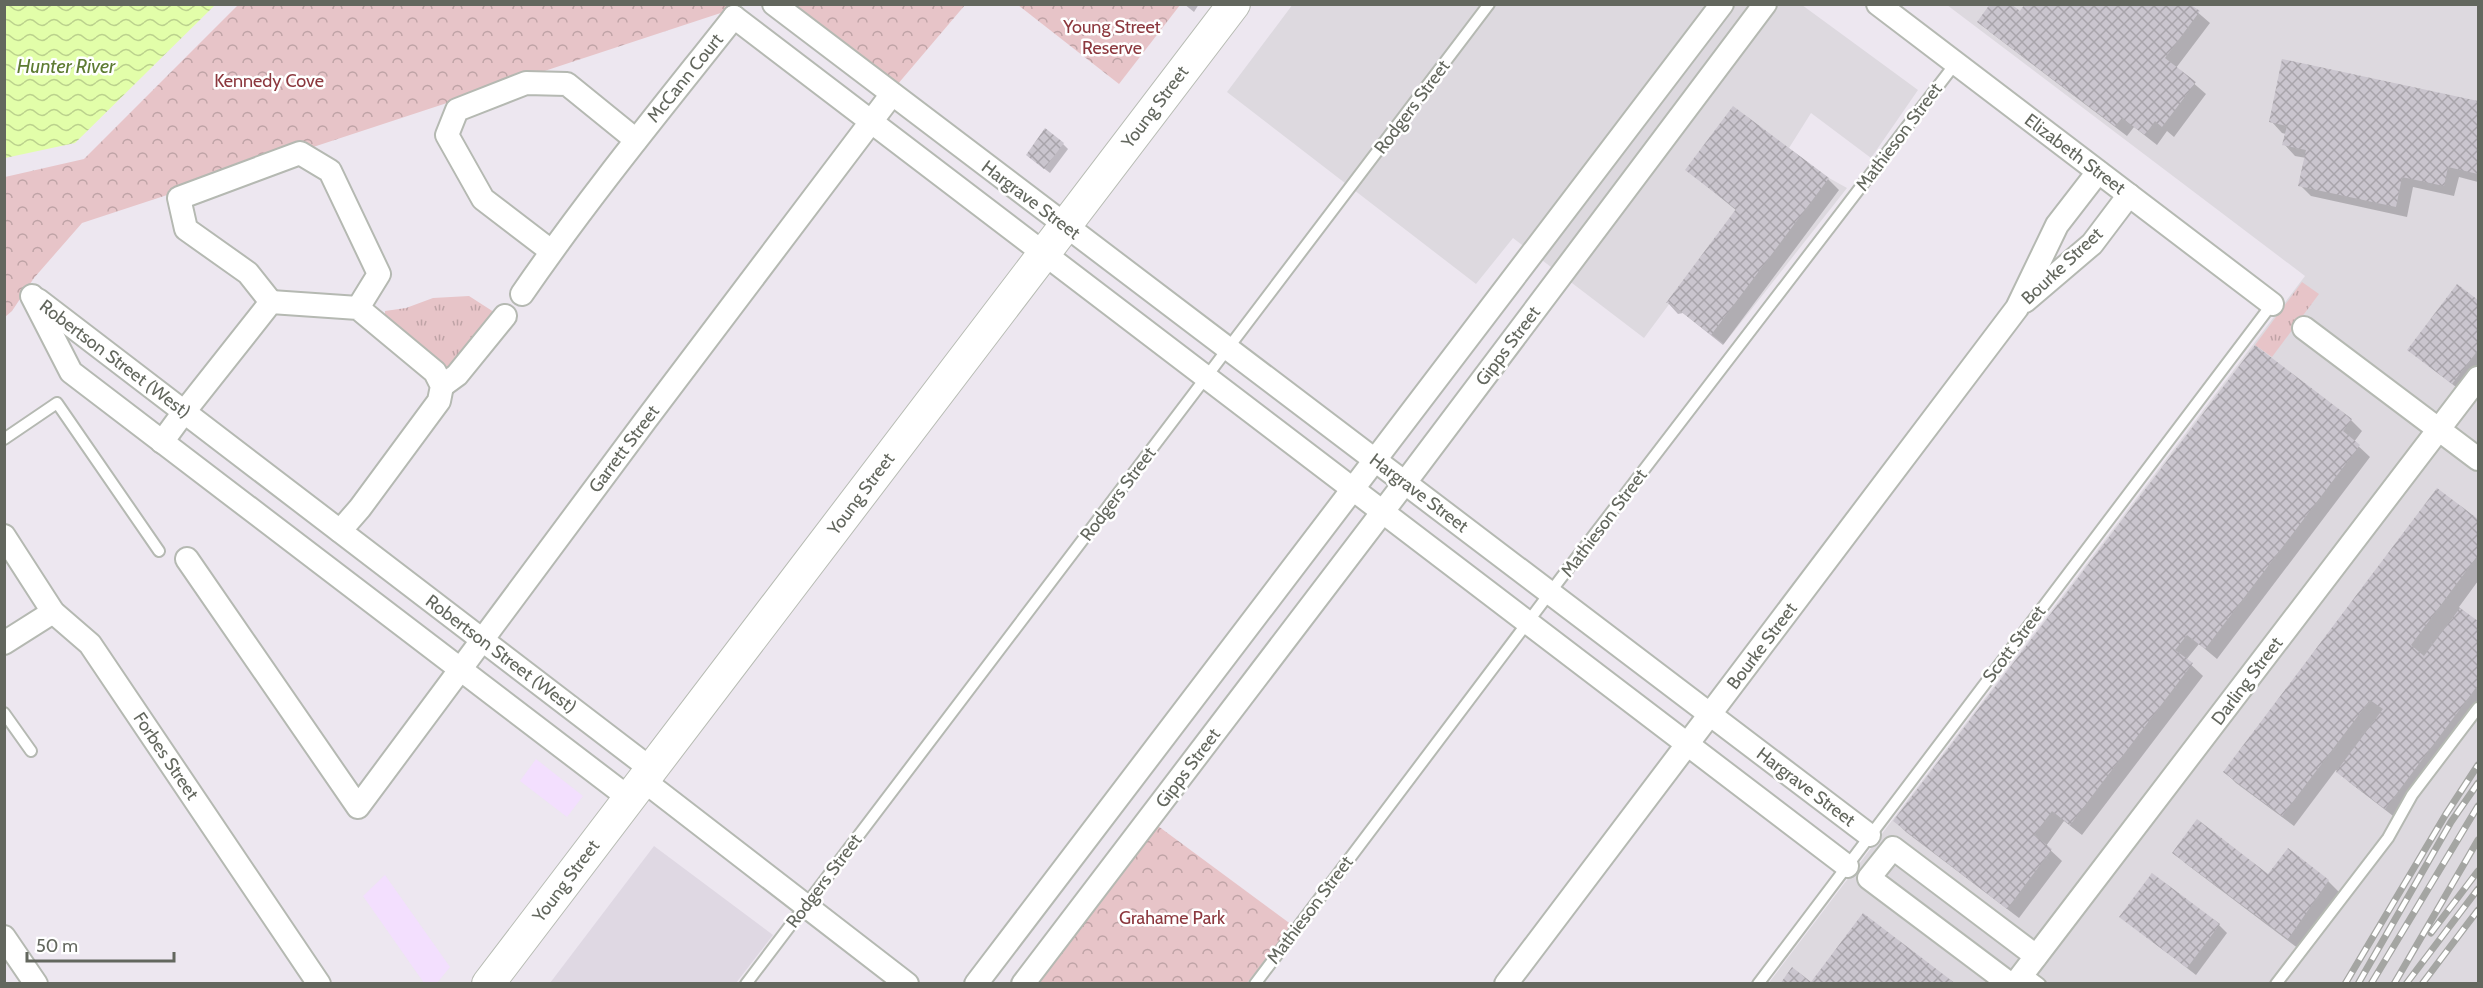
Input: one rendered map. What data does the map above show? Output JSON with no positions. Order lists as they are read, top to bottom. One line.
{"streets":{"main road":["Young Street"],"street":["McCann Court","Elizabeth Street","Hargrave Street","Bourke Street","Gipps Street","Robertson Street (West)","Garrett Street","Darling Street","Forbes Street"],"lane":["Rodgers Street","Mathieson Street","Scott Street"]},"crossings":[["McCann Court","Hargrave Street"],["Young Street","Hargrave Street"],["Young Street","Robertson Street (West)"],["Rodgers Street","Hargrave Street"],["Rodgers Street","Robertson Street (West)"],["Mathieson Street","Elizabeth Street"],["Mathieson Street","Hargrave Street"],["Elizabeth Street","Bourke Street"],["Elizabeth Street","Scott Street"],["Hargrave Street","Bourke Street"],["Hargrave Street","Gipps Street"],["Hargrave Street","Garrett Street"],["Hargrave Street","Scott Street"],["Robertson Street (West)","Garrett Street"]],"water":["Hunter River"],"parks":["Young Street Reserve","Kennedy Cove","Grahame Park"],"scale_bar":"50 m"}
